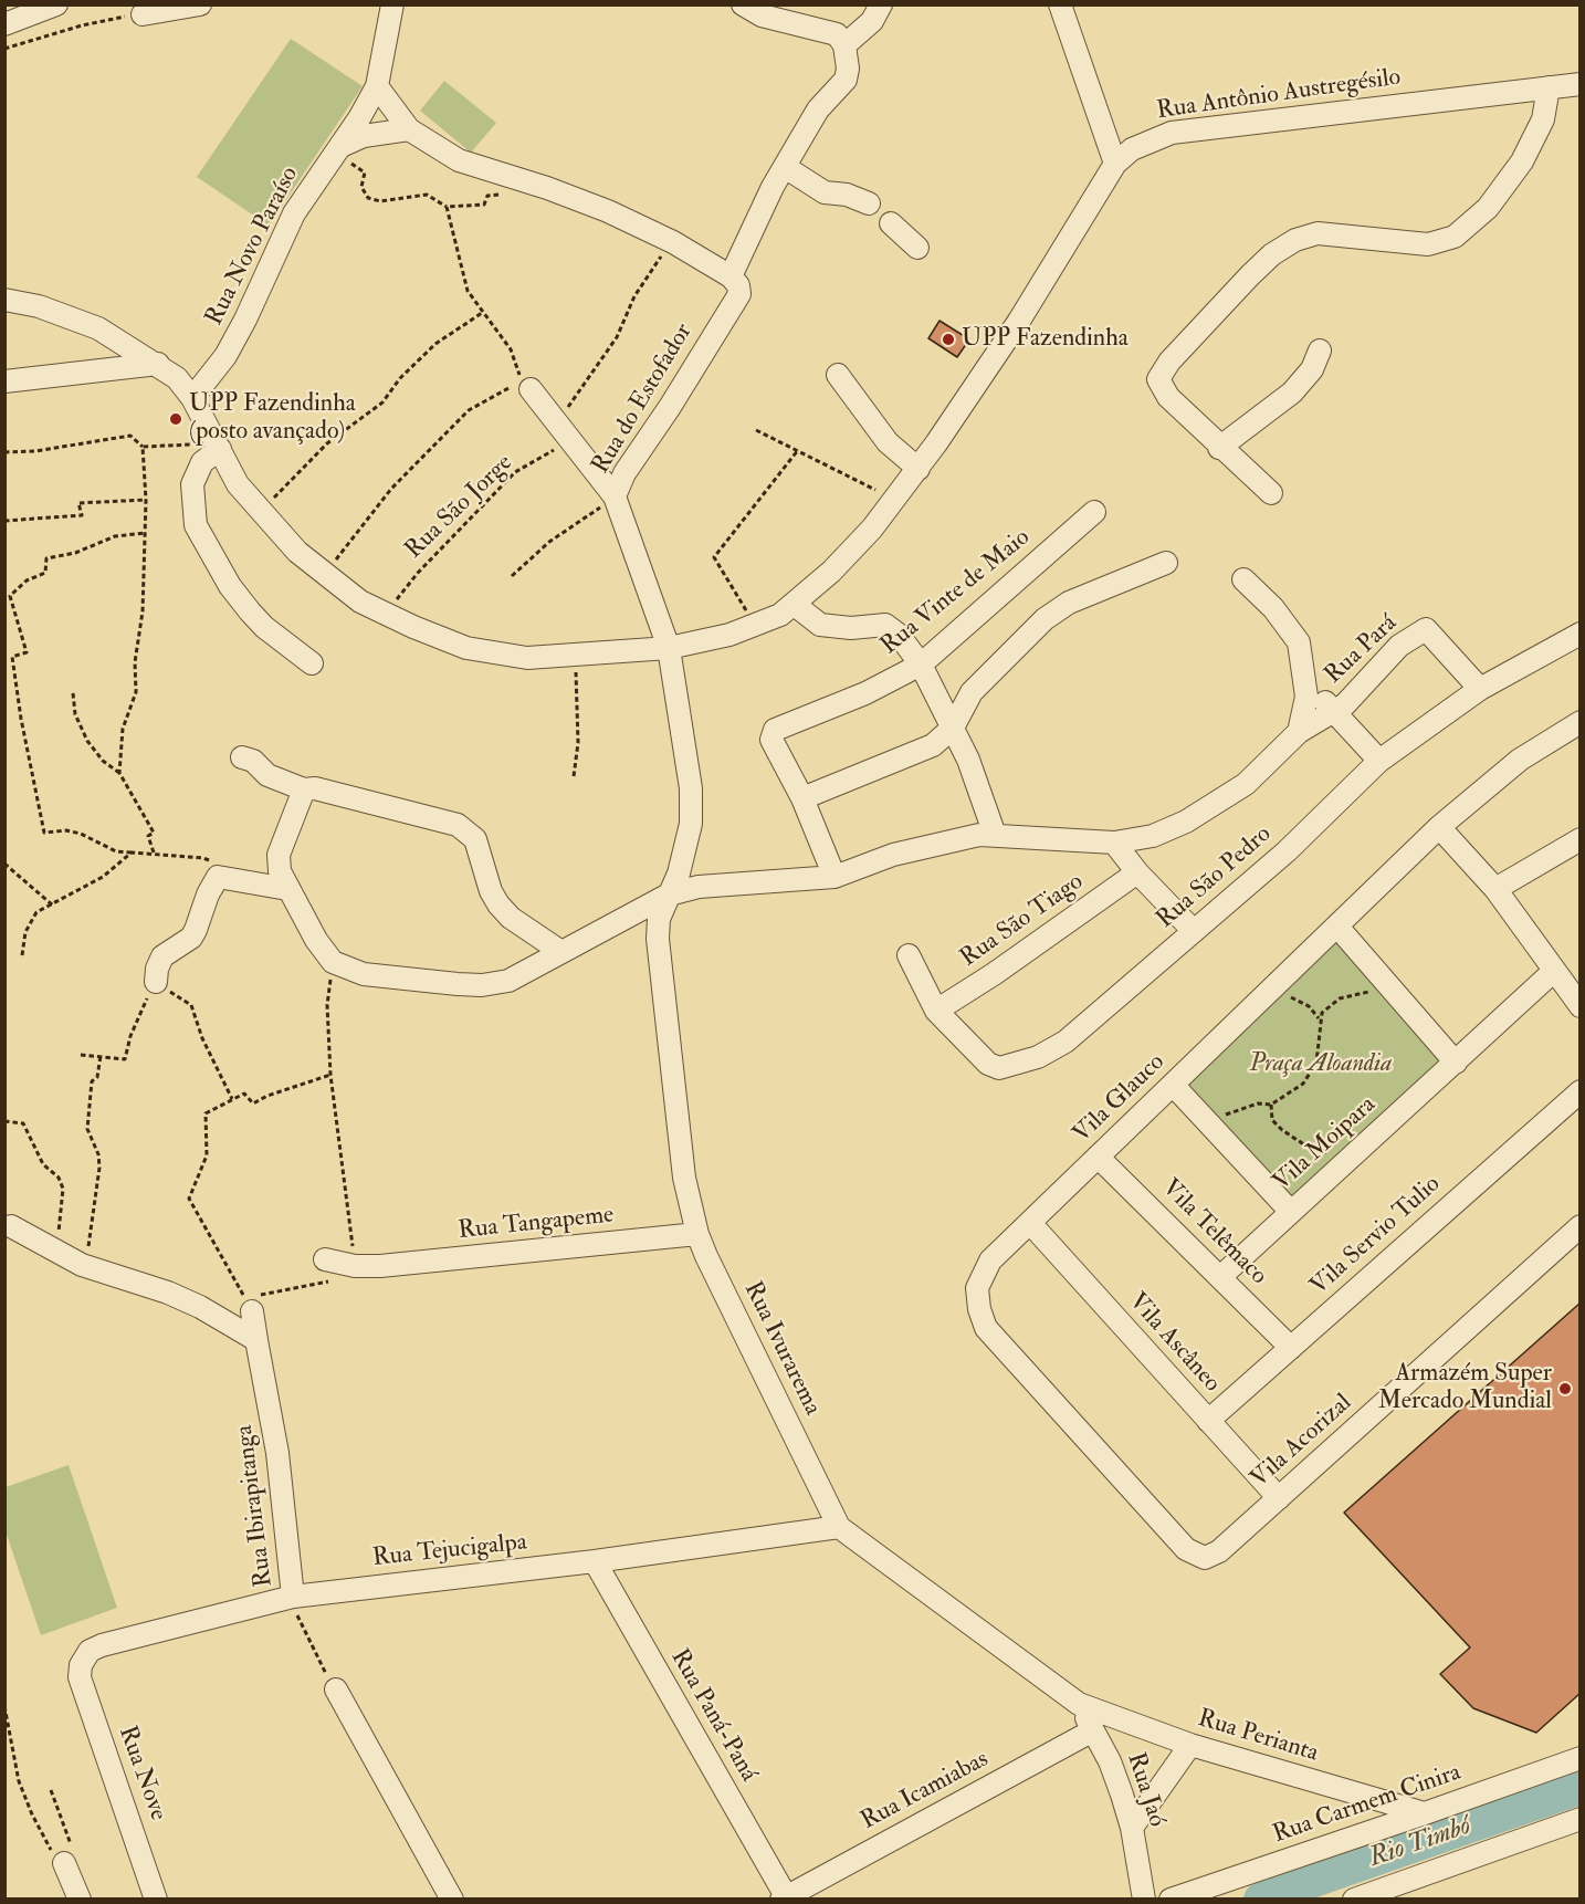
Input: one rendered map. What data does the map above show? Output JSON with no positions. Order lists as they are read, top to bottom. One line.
{"streets":{"street":["Rua Antônio Austregésilo","Rua Novo Paraíso","Rua do Estofador","Rua Vinte de Maio","Rua Pará","Rua São Pedro","Rua São Tiago","Vila Glauco","Vila Moipara","Rua Tangapeme","Vila Telêmaco","Vila Servio Tulio","Vila Ascâneo","Rua Ivurarema","Vila Acorizal","Rua Ibirapitanga","Rua Tejucigalpa","Rua Paná-Paná","Rua Perianta","Rua Nove","Rua Jaó","Rua Icamiabas","Rua Carmem Cinira"],"path":["Rua São Jorge"]},"crossings":[["Rua Antônio Austregésilo","Rua Novo Paraíso"],["Rua Antônio Austregésilo","Rua São Jorge"],["Rua Antônio Austregésilo","Rua Ivurarema"],["Rua do Estofador","Rua Ivurarema"],["Rua São Jorge","Rua Ivurarema"],["Rua Pará","Rua São Pedro"],["Rua Pará","Rua Ivurarema"],["Rua São Pedro","Rua São Tiago"],["Vila Glauco","Vila Telêmaco"],["Vila Glauco","Vila Ascâneo"],["Vila Glauco","Vila Acorizal"],["Vila Moipara","Vila Telêmaco"],["Rua Tangapeme","Rua Ivurarema"],["Vila Telêmaco","Vila Servio Tulio"],["Vila Servio Tulio","Vila Ascâneo"],["Vila Ascâneo","Vila Acorizal"],["Rua Ivurarema","Rua Tejucigalpa"],["Rua Ivurarema","Rua Perianta"],["Rua Ivurarema","Rua Jaó"],["Rua Ibirapitanga","Rua Tejucigalpa"],["Rua Tejucigalpa","Rua Paná-Paná"],["Rua Tejucigalpa","Rua Nove"],["Rua Paná-Paná","Rua Icamiabas"],["Rua Perianta","Rua Jaó"],["Rua Perianta","Rua Carmem Cinira"],["Rua Jaó","Rua Icamiabas"]],"water":["Rio Timbó"],"parks":["Praça Aloandia"],"places":["UPP Fazendinha","UPP Fazendinha (posto avançado)","Armazém Super Mercado Mundial"]}
